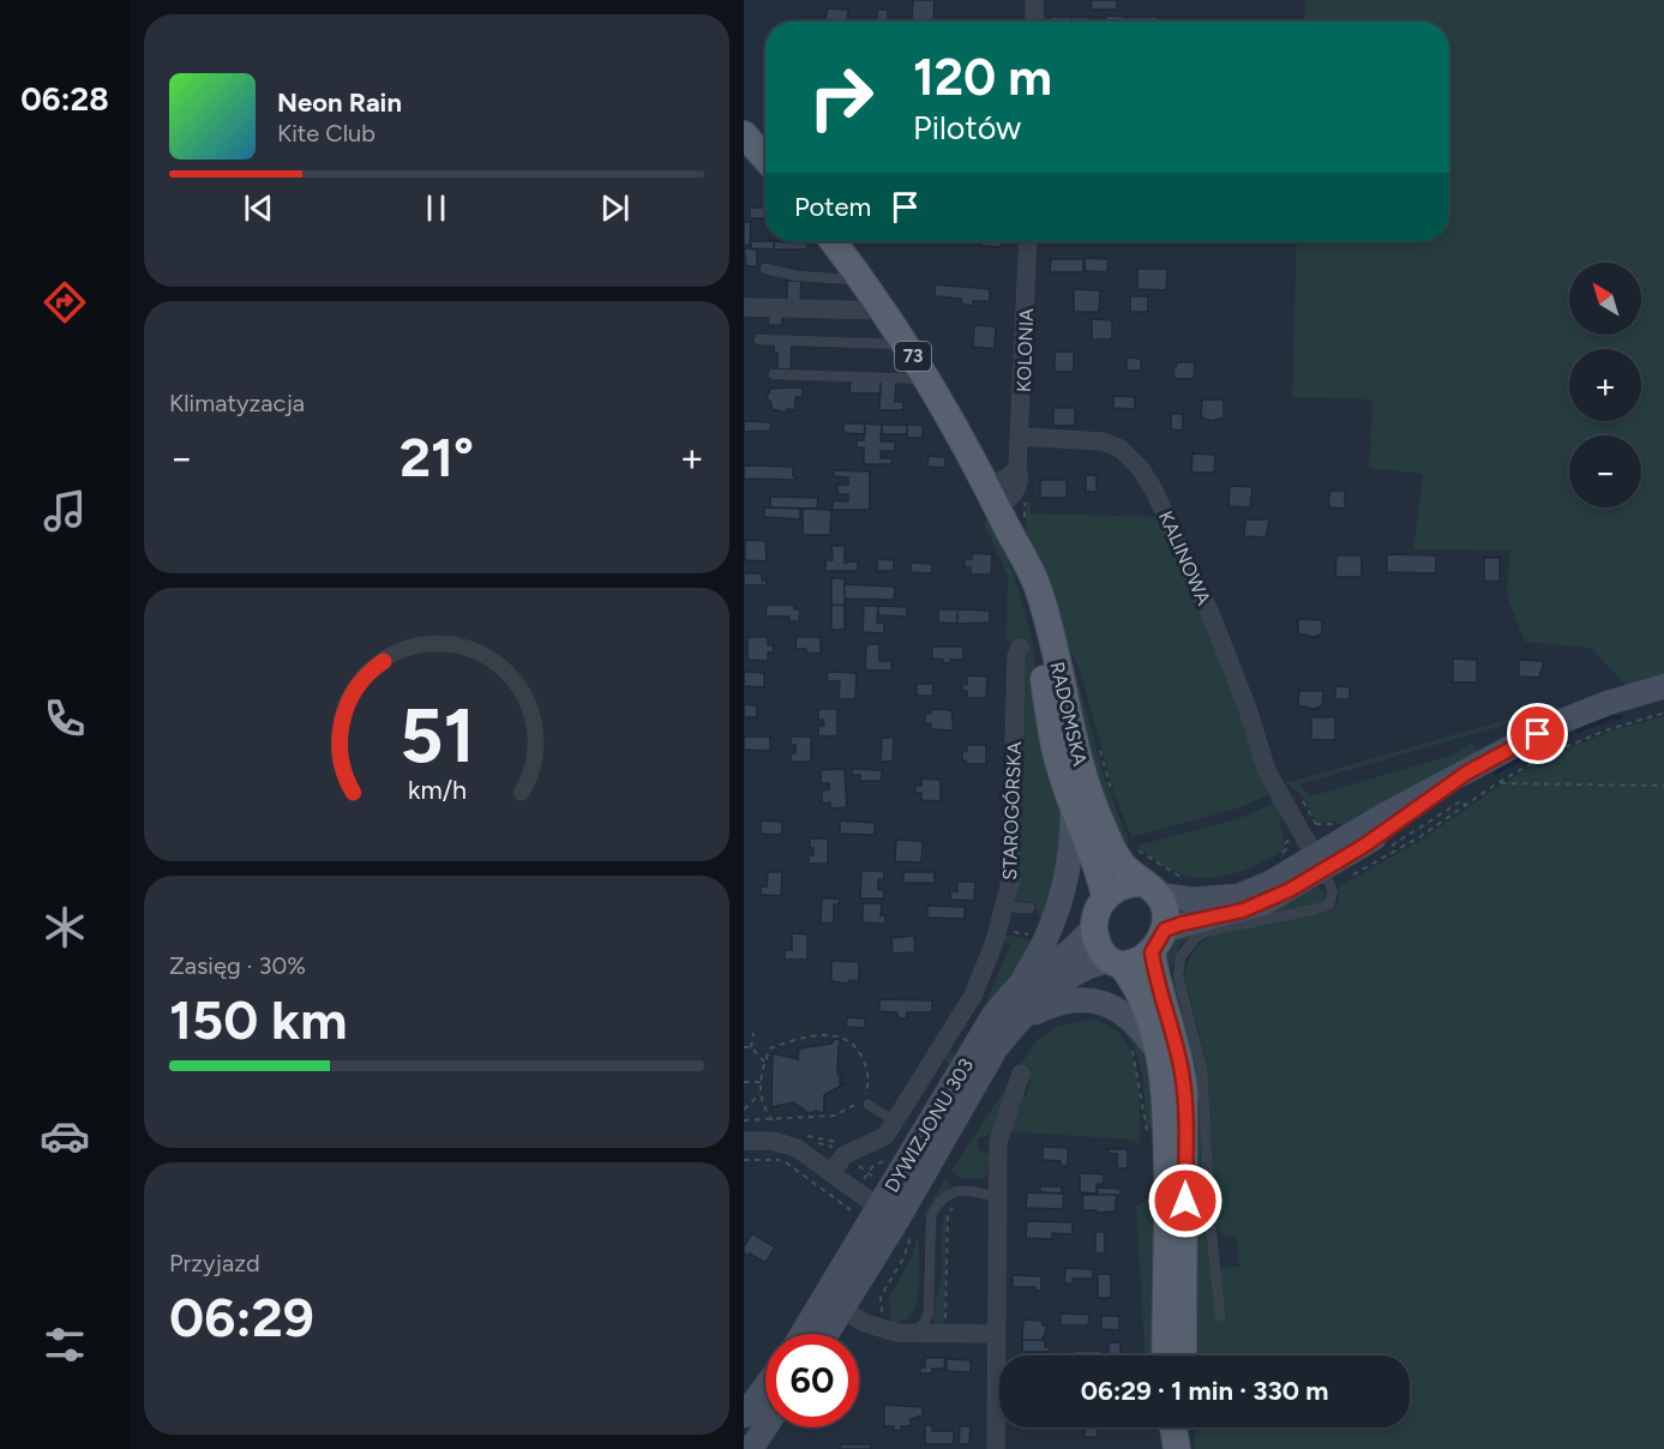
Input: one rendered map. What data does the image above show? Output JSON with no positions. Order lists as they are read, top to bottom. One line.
{"streets":{"main road":["73","RADOMSKA","DYWIZJONU 303"],"street":["KOLONIA","KALINOWA","STAROGÓRSKA"]},"crossings":[["KOLONIA","KALINOWA"],["KOLONIA","RADOMSKA"],["RADOMSKA","DYWIZJONU 303"]],"north":"top left","page":{"tabs":"06:28","turn":["120 m","Pilotów"],"song":["Neon Rain","Kite Club"],"then":"Potem","map_buttons":["+","−"],"tile":["Klimatyzacja",["Zasięg · 30%","150 km"],["Przyjazd","06:29"]],"heat":["−","21°","+"],"limit":"60","trip":"06:29 · 1 min · 330 m","gauge":["51","km/h"]}}
